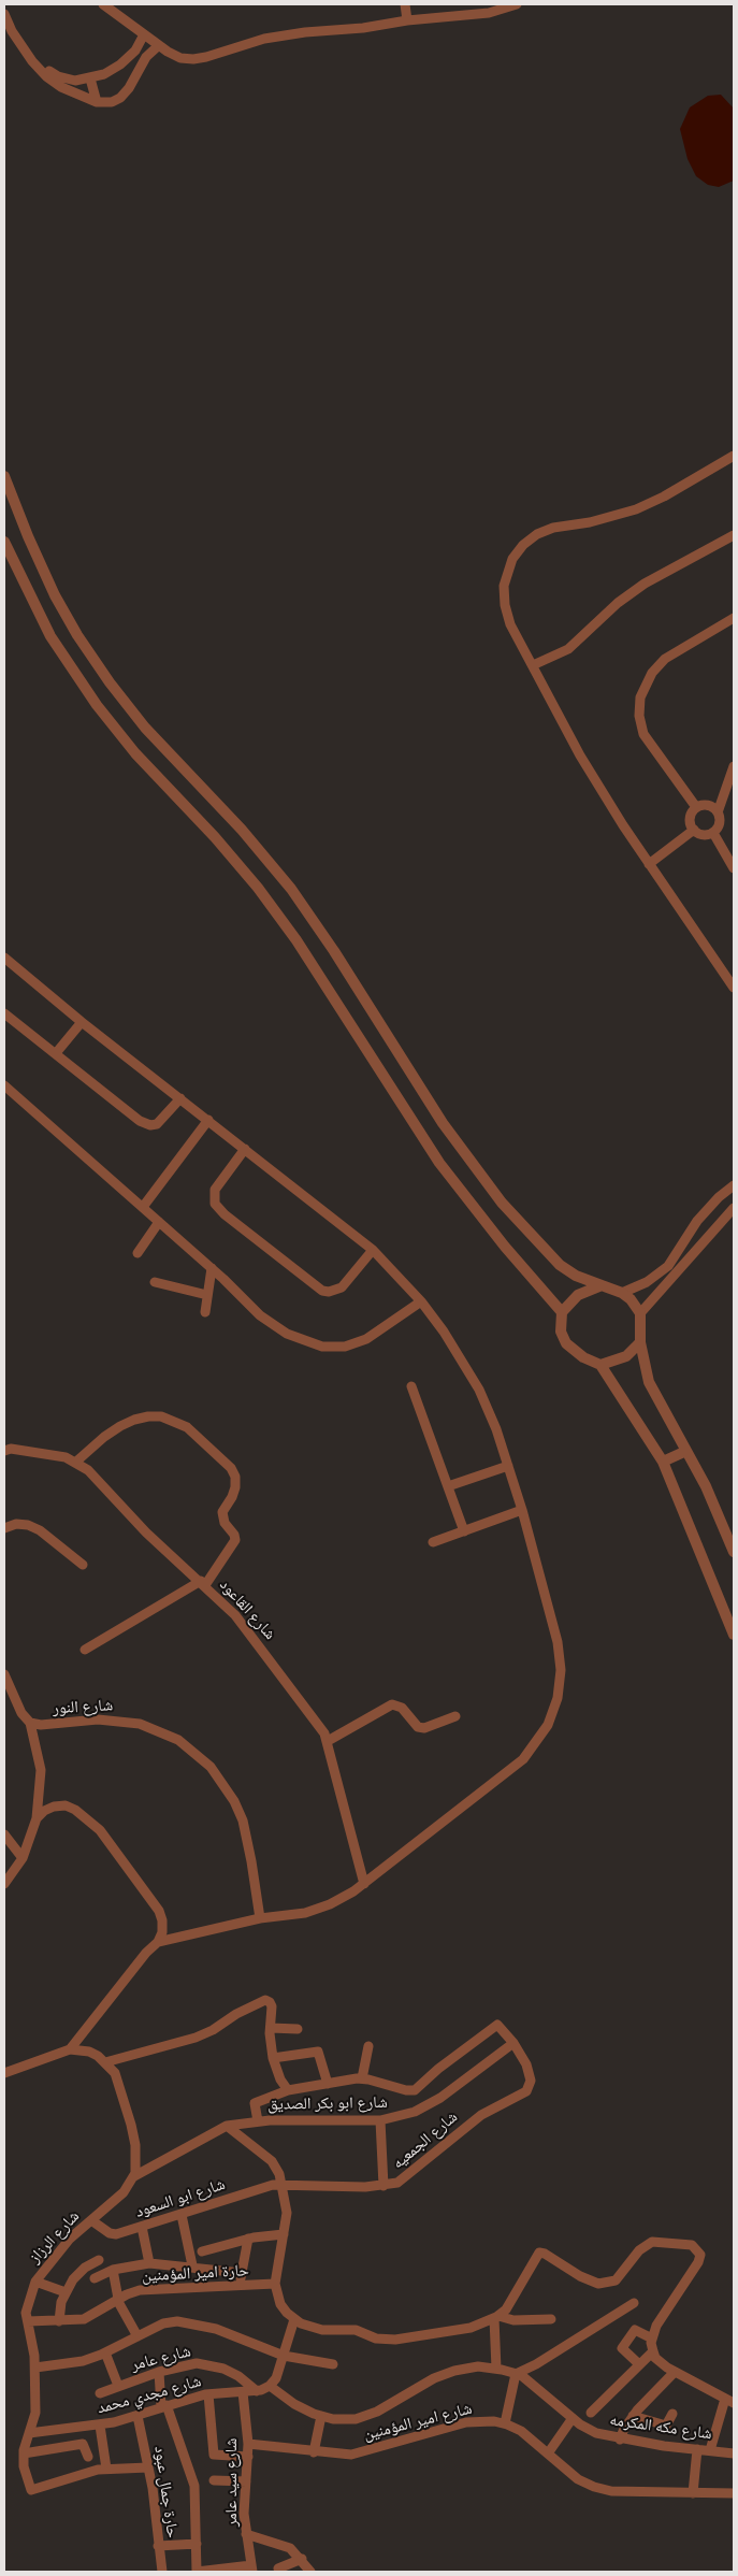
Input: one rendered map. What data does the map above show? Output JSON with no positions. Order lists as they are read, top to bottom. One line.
{"streets":{"street":["شارع القاعود","شارع النور","شارع ابو بكر الصديق","شارع الجمعيه","شارع ابو السعود","شارع الرزاز","حارة امير المؤمنين","شارع عامر","شارع مجدي محمد","شارع امير المؤمنين","شارع مكه المكرمه","شارع سيد عامر","حارة جمال عبود"]},"crossings":[["شارع ابو بكر الصديق","شارع الجمعيه"],["شارع ابو بكر الصديق","شارع الرزاز"],["شارع الجمعيه","شارع ابو السعود"],["شارع ابو السعود","شارع الرزاز"],["شارع الرزاز","حارة امير المؤمنين"],["شارع الرزاز","شارع مجدي محمد"],["شارع عامر","شارع مجدي محمد"],["شارع مجدي محمد","شارع مكه المكرمه"],["شارع مجدي محمد","شارع سيد عامر"],["شارع مجدي محمد","حارة جمال عبود"],["شارع امير المؤمنين","شارع سيد عامر"]]}
